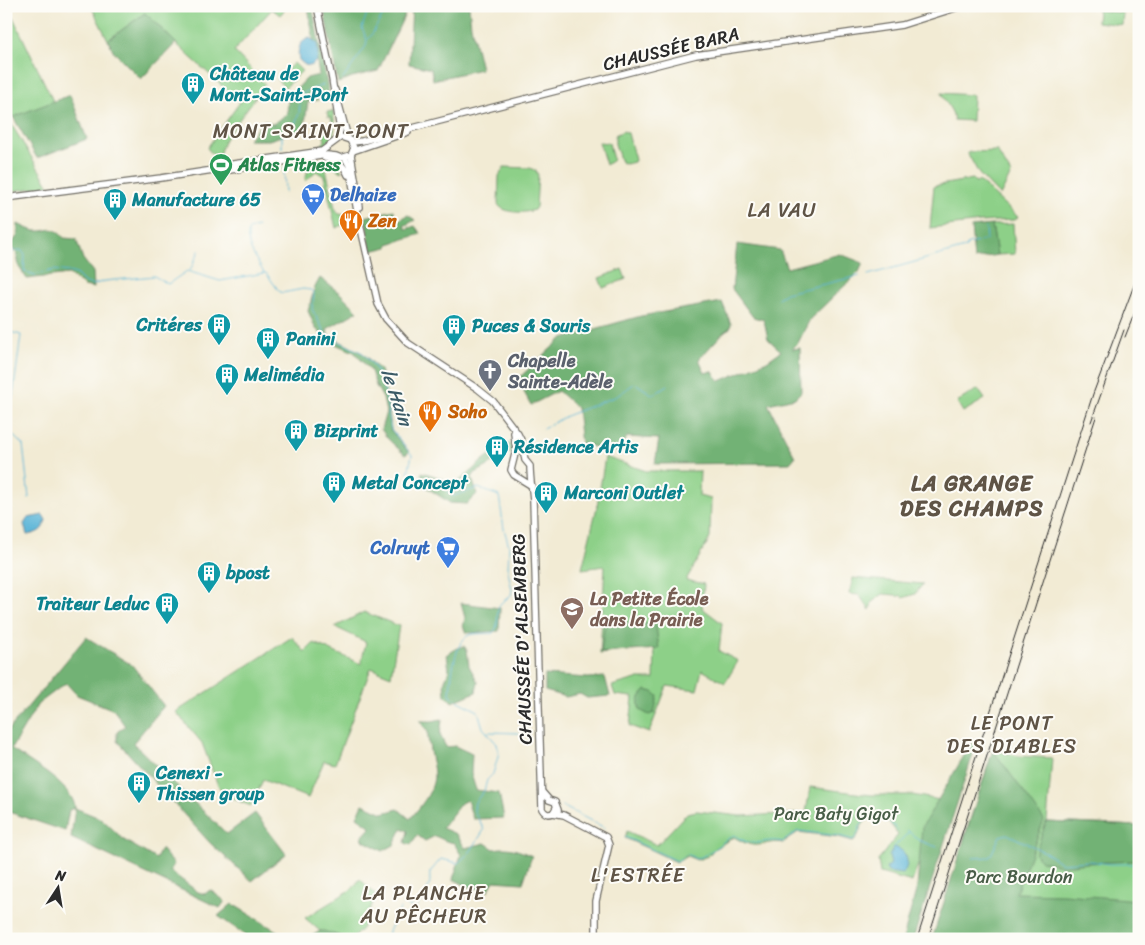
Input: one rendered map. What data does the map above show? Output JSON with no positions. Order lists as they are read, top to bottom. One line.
{"streets":{"main road":["CHAUSSÉE BARA","CHAUSSÉE D'ALSEMBERG"]},"crossings":[["CHAUSSÉE BARA","CHAUSSÉE D'ALSEMBERG"]],"districts":["MONT-SAINT-PONT","LA VAU","LA GRANGE DES CHAMPS","LE PONT DES DIABLES","L'ESTRÉE","LA PLANCHE AU PÊCHEUR"],"water":["le Hain"],"parks":["Parc Baty Gigot","Parc Bourdon"],"places":{"building":["Château de Mont-Saint-Pont","Manufacture 65","Critéres","Puces & Souris","Panini","Melimédia","Bizprint","Résidence Artis","Metal Concept","Marconi Outlet","bpost","Traiteur Leduc","Cenexi - Thissen group"],"sports":["Atlas Fitness"],"supermarket":["Delhaize","Colruyt"],"restaurant":["Zen","Soho"],"church":["Chapelle Sainte-Adèle"],"school or university":["La Petite École dans la Prairie"]},"north":"top"}
